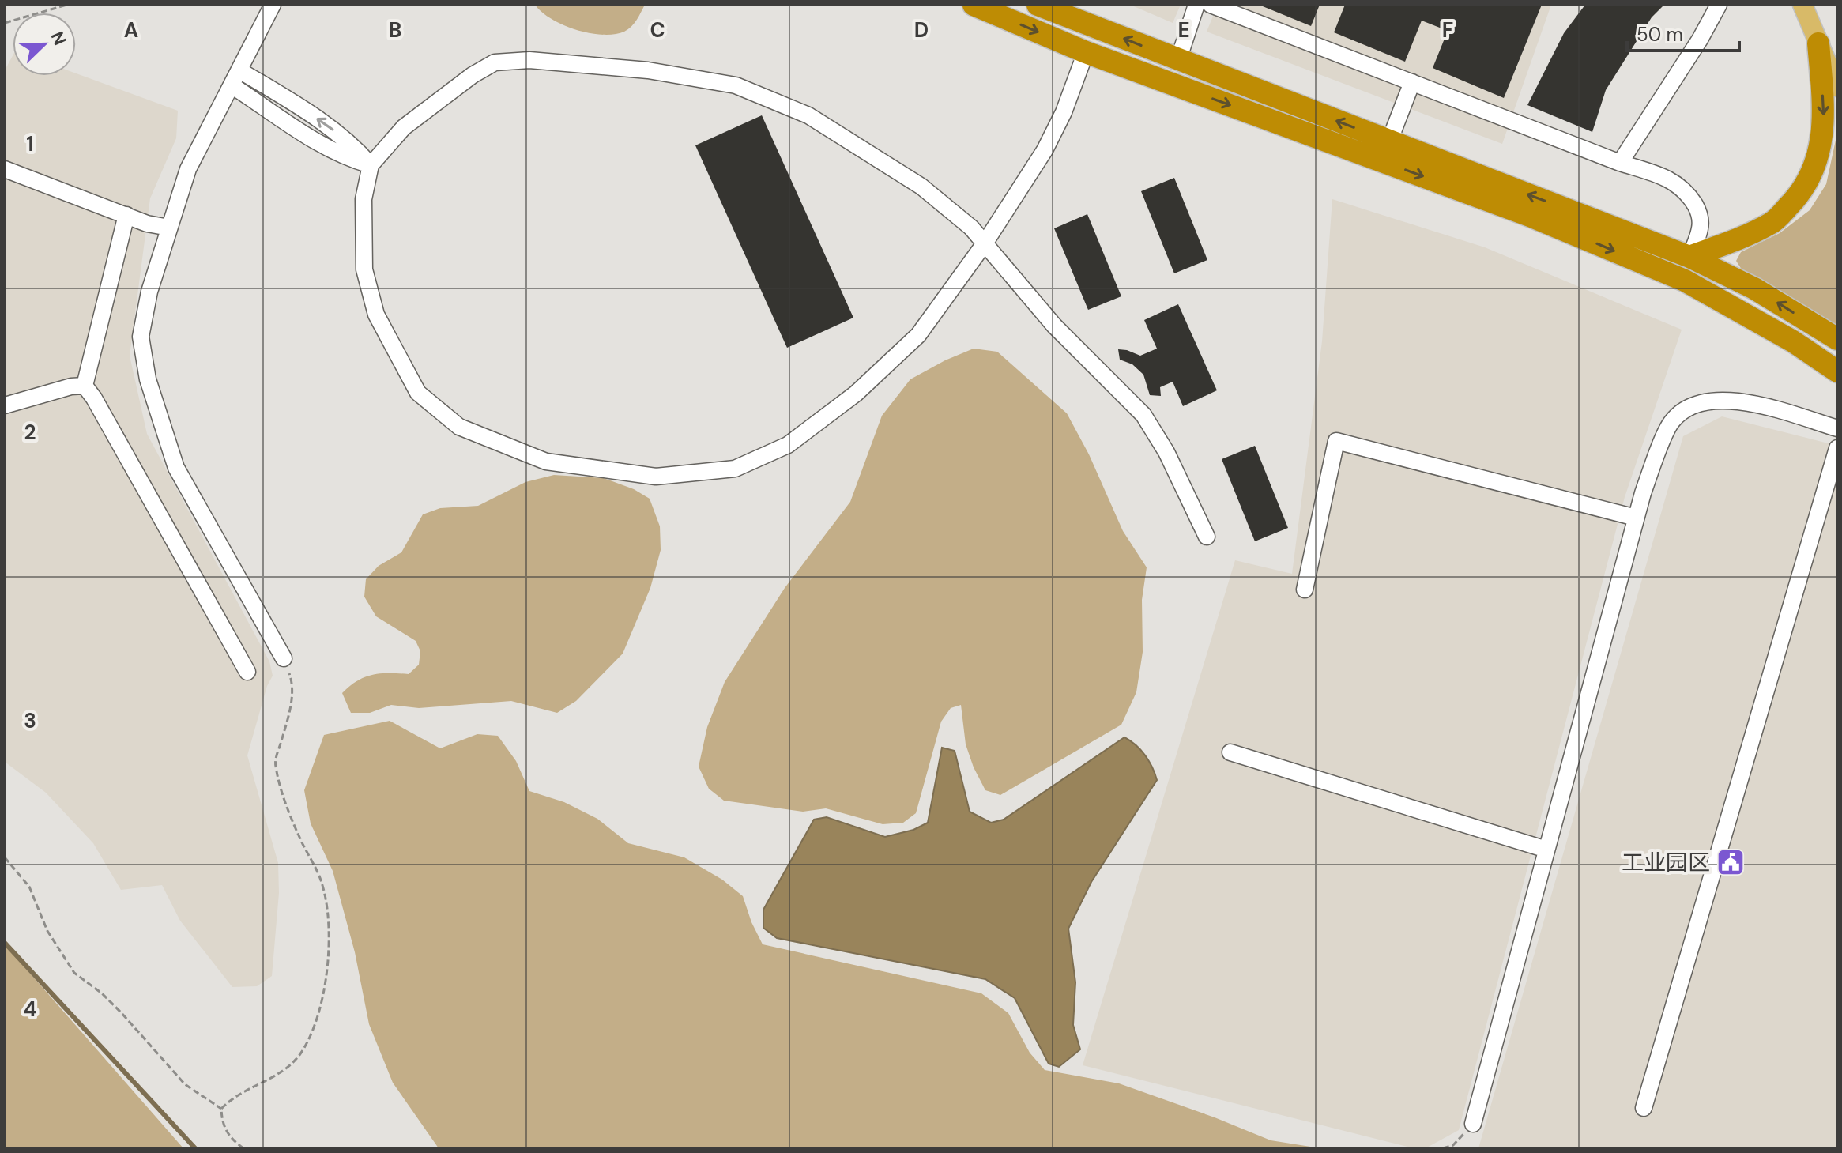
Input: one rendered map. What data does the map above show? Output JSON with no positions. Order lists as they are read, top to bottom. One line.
{"places":{"public building":["工业园区"]},"scale_bar":"50 m","north":"top right","grid":{"columns":["A","B","C","D","E","F"],"rows":["1","2","3","4"]}}
